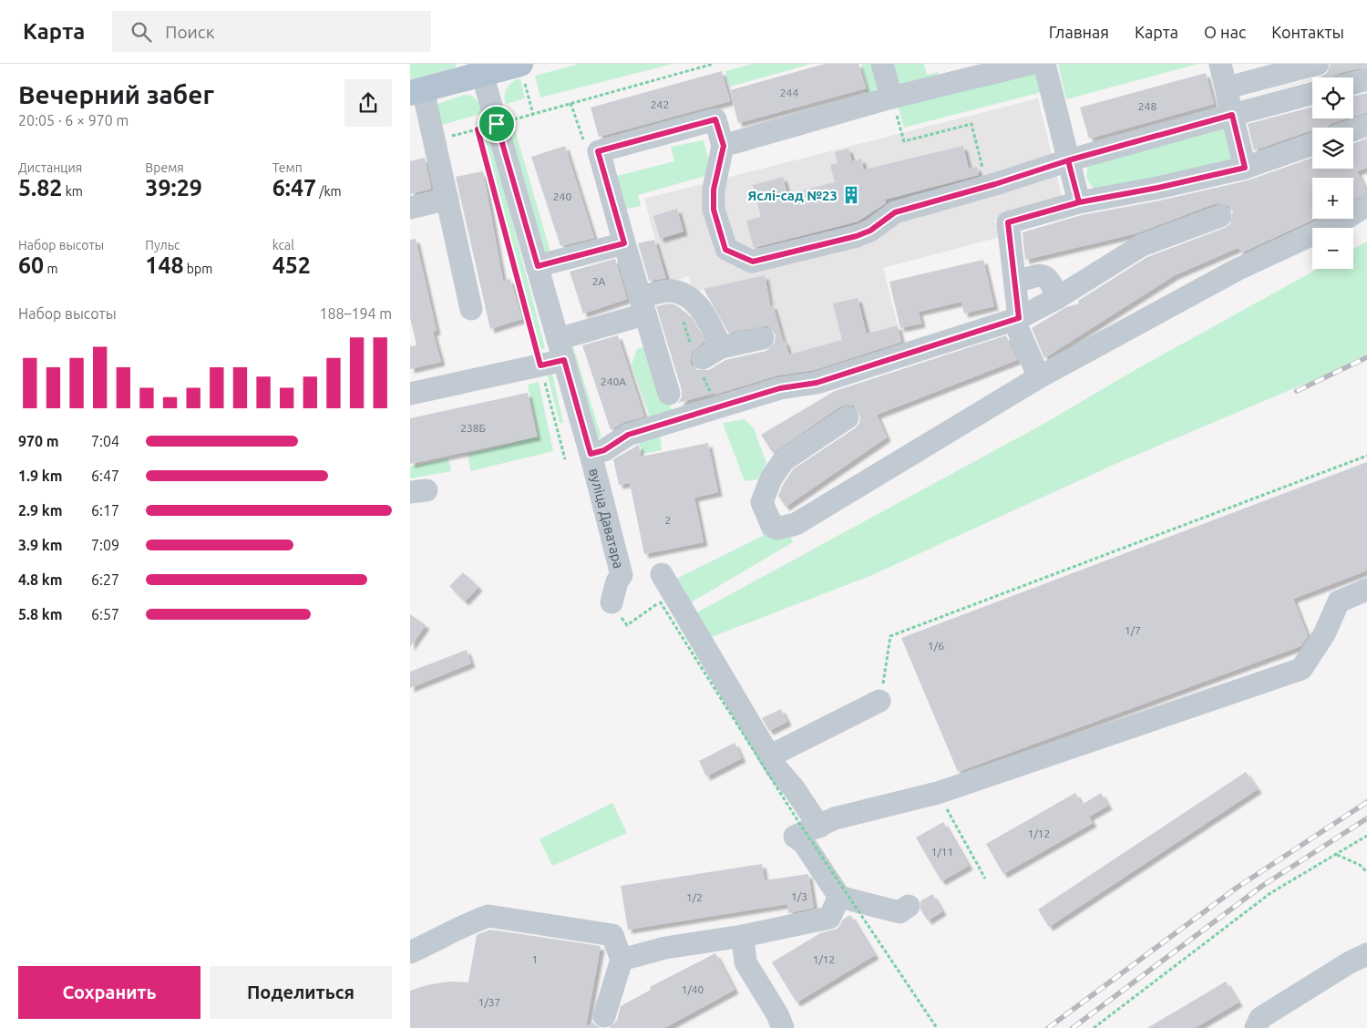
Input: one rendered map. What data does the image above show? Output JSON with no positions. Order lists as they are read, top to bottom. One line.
{"streets":{"street":["вуліца Даватара"]},"places":{"building":["Яслі-сад №23"]},"house_numbers":["244","242","248","240","2А","240А","238Б","2","1/7","1/6","1/12","1/11","1/3","1/2","1","1/12","1/40","1/37"],"page":{"header":"Карта","search":"Поиск","nav":["Главная","Карта","О нас","Контакты"],"heading":["Вечерний забег","20:05 · 6 × 970 m"],"map_buttons":["+","−"],"stats":[["Дистанция","5.82 km"],["Время","39:29"],["Темп","6:47 /km"],["Набор высоты","60 m"],["Пульс","148 bpm"],["kcal","452"]],"chart":["Набор высоты","188–194 m"],"list":[{"name":"970 m","note":"7:04"},{"name":"1.9 km","note":"6:47"},{"name":"2.9 km","note":"6:17"},{"name":"3.9 km","note":"7:09"},{"name":"4.8 km","note":"6:27"},{"name":"5.8 km","note":"6:57"}],"buttons":["Сохранить","Поделиться"]}}
